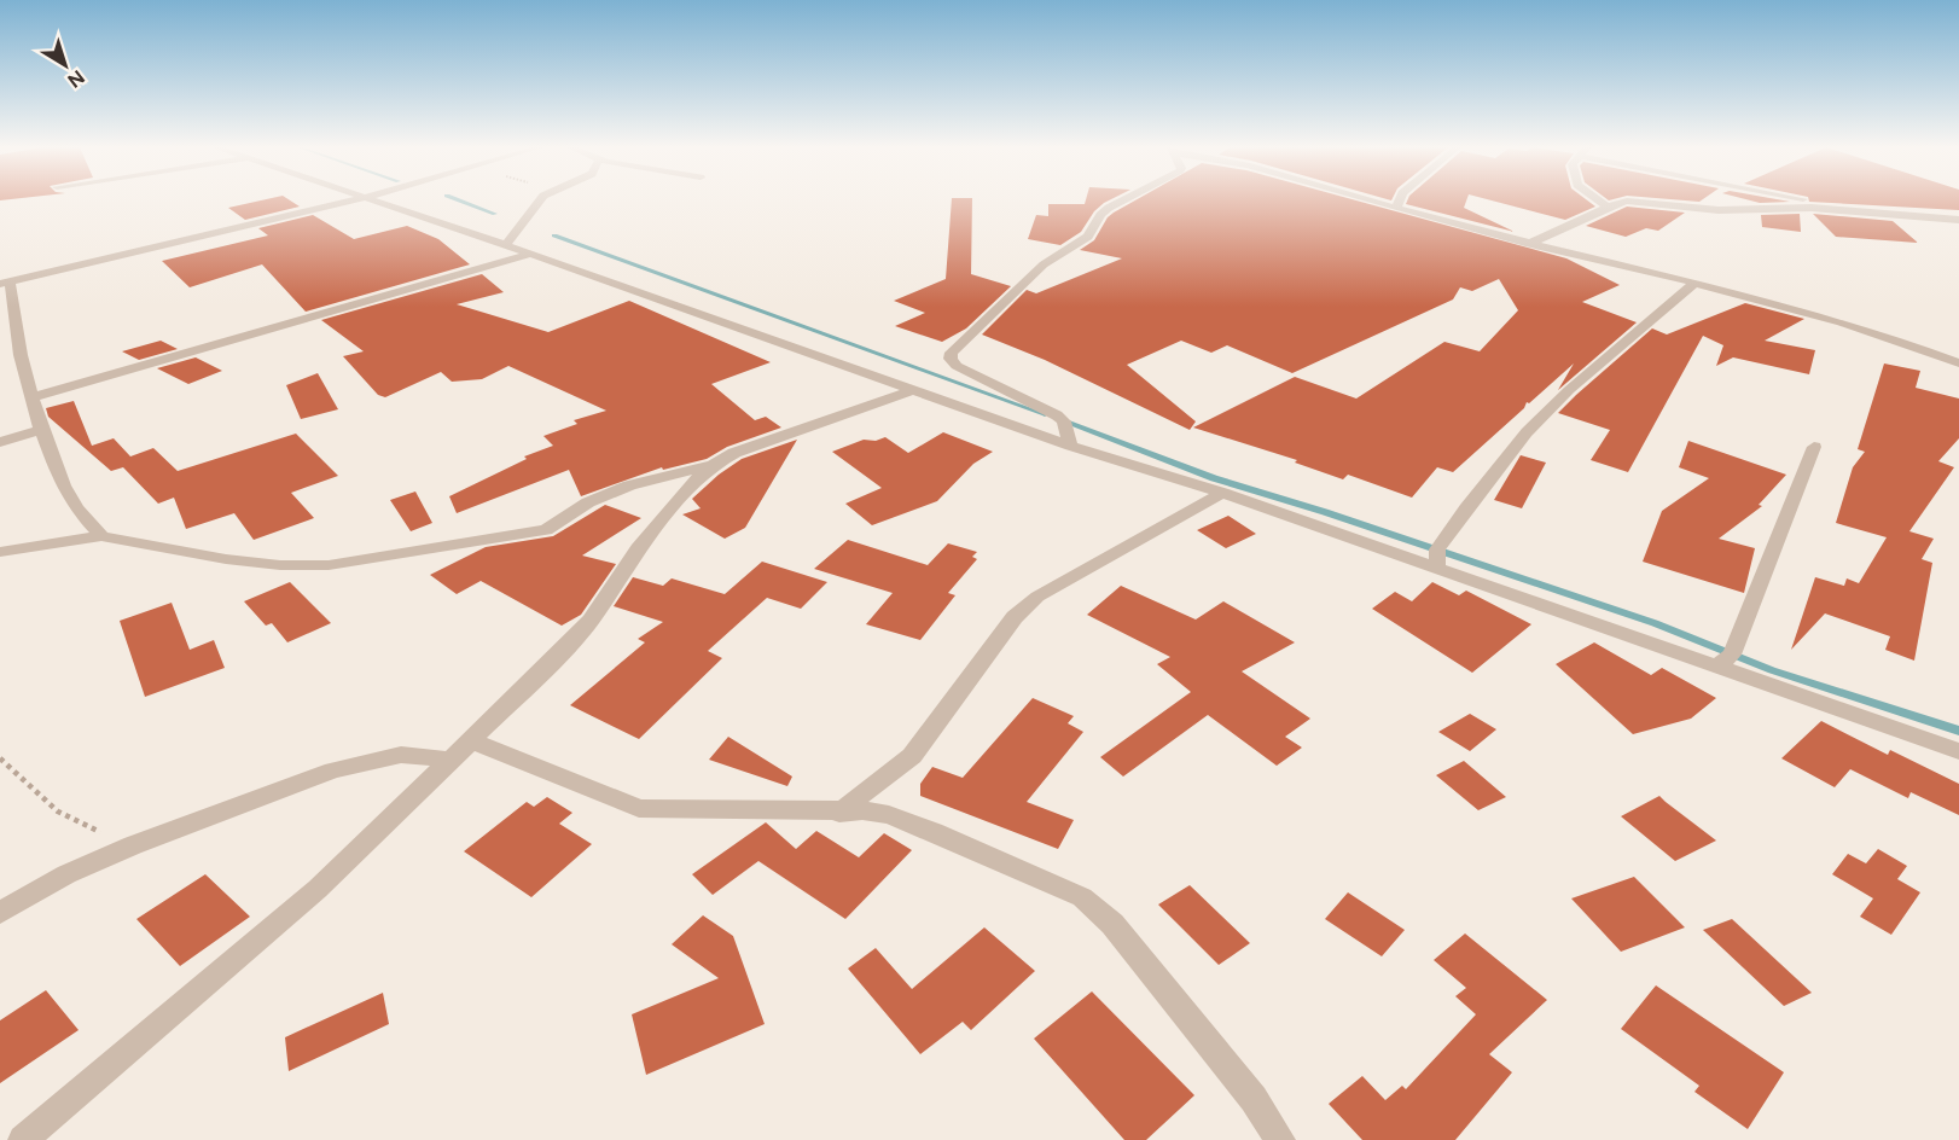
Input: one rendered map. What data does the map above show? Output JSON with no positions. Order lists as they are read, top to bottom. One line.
{"north":"bottom right"}
